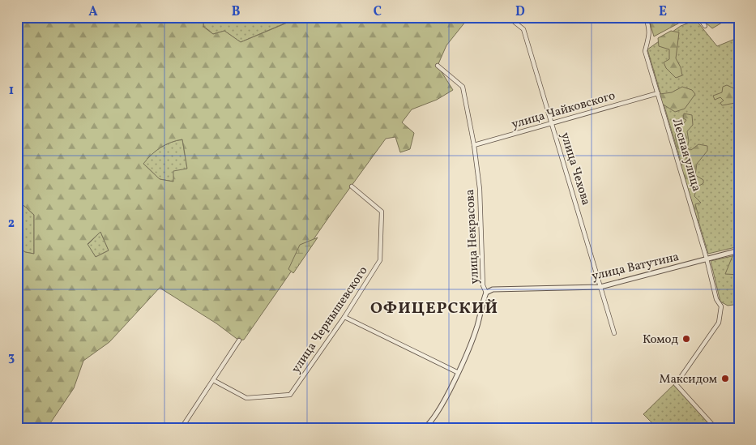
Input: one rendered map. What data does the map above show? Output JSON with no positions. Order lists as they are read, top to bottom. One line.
{"streets":{"street":["улица Чайковского","Лесная улица","улица Чехова","улица Некрасова","улица Ватутина","улица Чернышевского"]},"crossings":[["улица Чайковского","Лесная улица"],["улица Чайковского","улица Чехова"],["улица Чайковского","улица Некрасова"],["Лесная улица","улица Ватутина"],["улица Чехова","улица Ватутина"],["улица Некрасова","улица Ватутина"]],"districts":["ОФИЦЕРСКИЙ"],"places":["Комод","Максидом"],"grid":{"columns":["A","B","C","D","E"],"rows":["1","2","3"]}}
